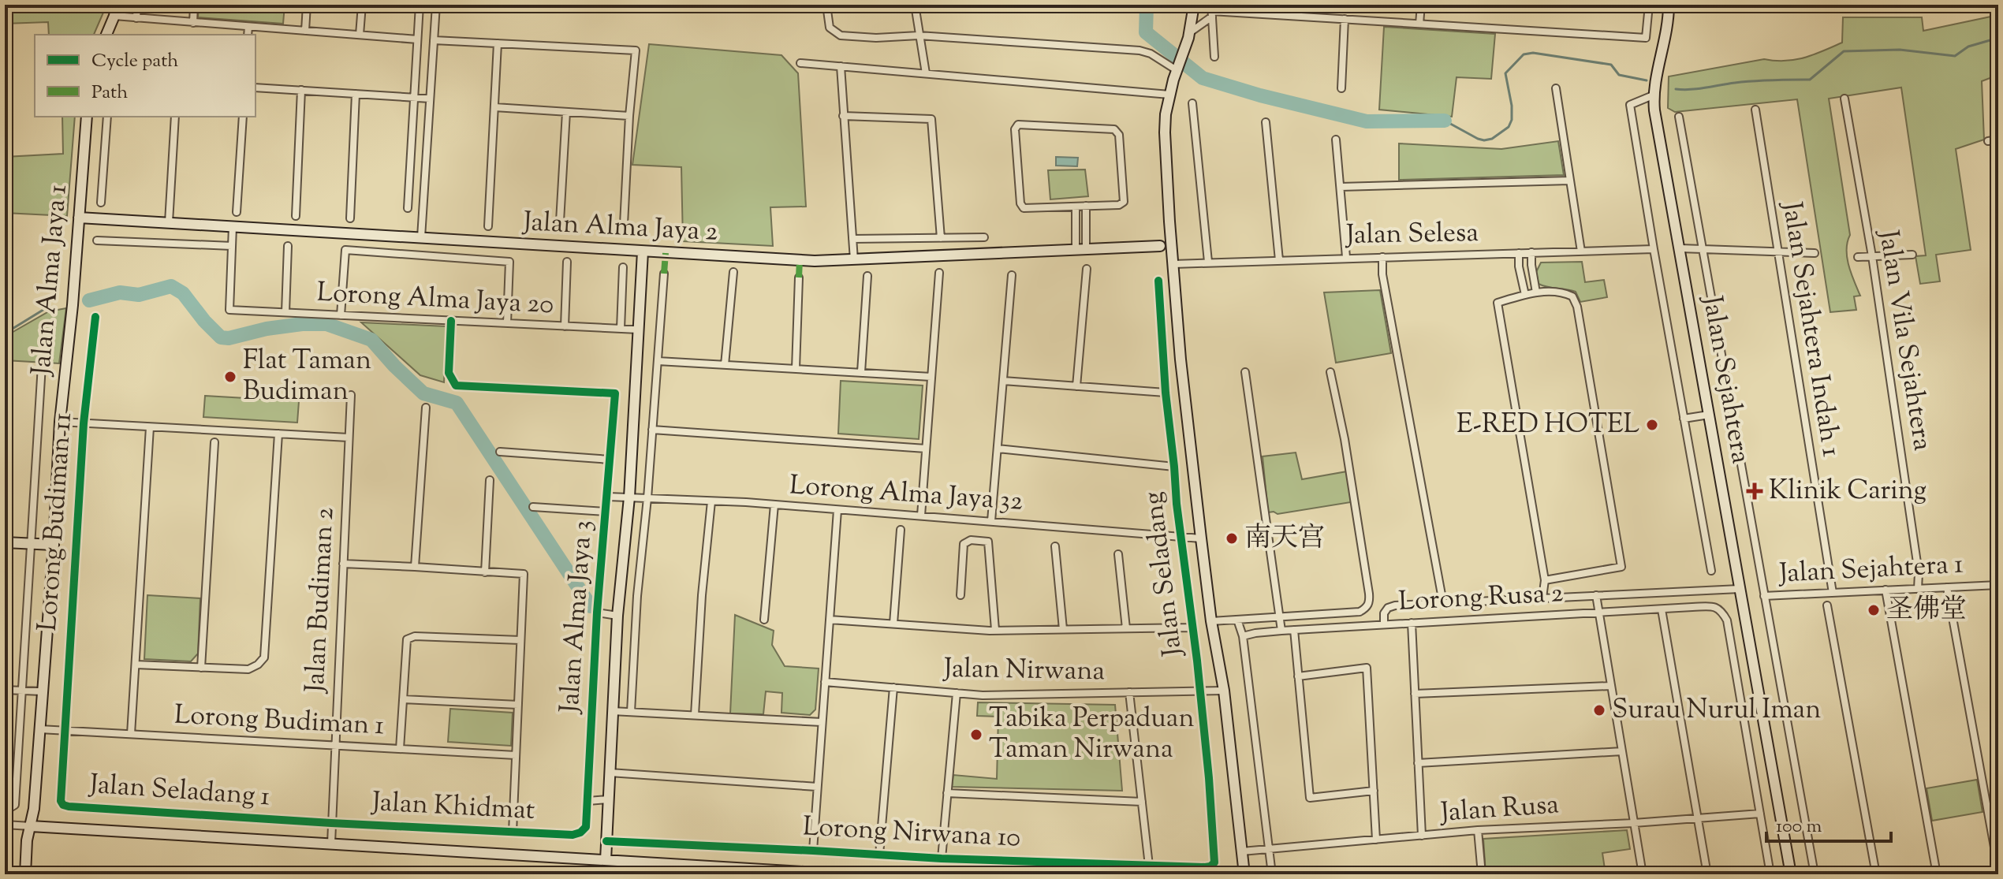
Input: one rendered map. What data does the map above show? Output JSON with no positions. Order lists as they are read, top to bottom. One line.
{"streets":{"street":["Jalan Alma Jaya 2","Jalan Selesa","Jalan Alma Jaya 1","Lorong Alma Jaya 20","Jalan Sejahtera Indah 1","Jalan Vila Sejahtera","Jalan Sejahtera","Lorong Alma Jaya 32","Lorong Budiman 11","Jalan Sejahtera 1","Jalan Seladang","Lorong Rusa 2","Jalan Budiman 2","Jalan Alma Jaya 3","Jalan Nirwana","Lorong Budiman 1","Jalan Seladang 1","Jalan Khidmat","Jalan Rusa","Lorong Nirwana 10"]},"crossings":[["Jalan Alma Jaya 2","Jalan Alma Jaya 1"],["Jalan Alma Jaya 2","Lorong Alma Jaya 20"],["Jalan Alma Jaya 2","Jalan Alma Jaya 3"],["Jalan Selesa","Jalan Seladang"],["Jalan Alma Jaya 1","Lorong Budiman 1"],["Lorong Alma Jaya 20","Jalan Alma Jaya 3"],["Jalan Sejahtera Indah 1","Jalan Sejahtera 1"],["Jalan Vila Sejahtera","Jalan Sejahtera 1"],["Lorong Alma Jaya 32","Jalan Seladang"],["Lorong Alma Jaya 32","Jalan Alma Jaya 3"],["Lorong Budiman 11","Lorong Budiman 1"],["Lorong Budiman 11","Jalan Seladang 1"],["Jalan Seladang","Jalan Nirwana"],["Jalan Seladang","Jalan Rusa"],["Jalan Seladang","Lorong Nirwana 10"],["Lorong Rusa 2","Jalan Rusa"],["Jalan Budiman 2","Lorong Budiman 1"],["Jalan Budiman 2","Jalan Seladang 1"],["Jalan Budiman 2","Jalan Khidmat"],["Jalan Alma Jaya 3","Jalan Khidmat"],["Jalan Alma Jaya 3","Lorong Nirwana 10"],["Lorong Budiman 1","Jalan Seladang 1"],["Jalan Seladang 1","Jalan Khidmat"]],"places":{"other":["Flat Taman Budiman","E-RED HOTEL","南天宫","圣佛堂","Surau Nurul Iman","Tabika Perpaduan Taman Nirwana"],"health":["Klinik Caring"]},"legend":["Cycle path","Path"],"scale_bar":"100 m"}
